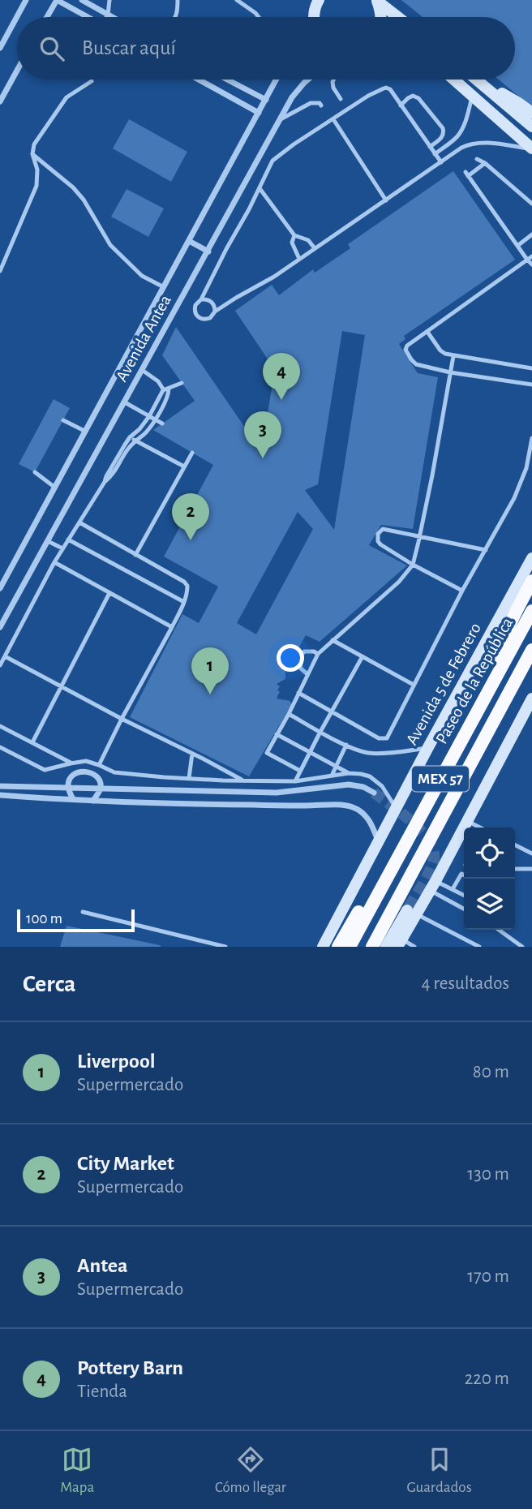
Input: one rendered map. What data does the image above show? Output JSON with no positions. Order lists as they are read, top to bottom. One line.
{"streets":{"highway":["Paseo de la República","MEX 57"],"main road":["Avenida 5 de Febrero"],"street":["Avenida Antea"]},"scale_bar":"100 m","page":{"search":"Buscar aquí","pins":["4","3","2","1"],"scale":"100 m","heading":["Cerca","4 resultados"],"list":[{"mark":"1","name":"Liverpool","note":"Supermercado","value":"80 m"},{"mark":"2","name":"City Market","note":"Supermercado","value":"130 m"},{"mark":"3","name":"Antea","note":"Supermercado","value":"170 m"},{"mark":"4","name":"Pottery Barn","note":"Tienda","value":"220 m"}],"nav":["Mapa","Cómo llegar","Guardados"]}}
